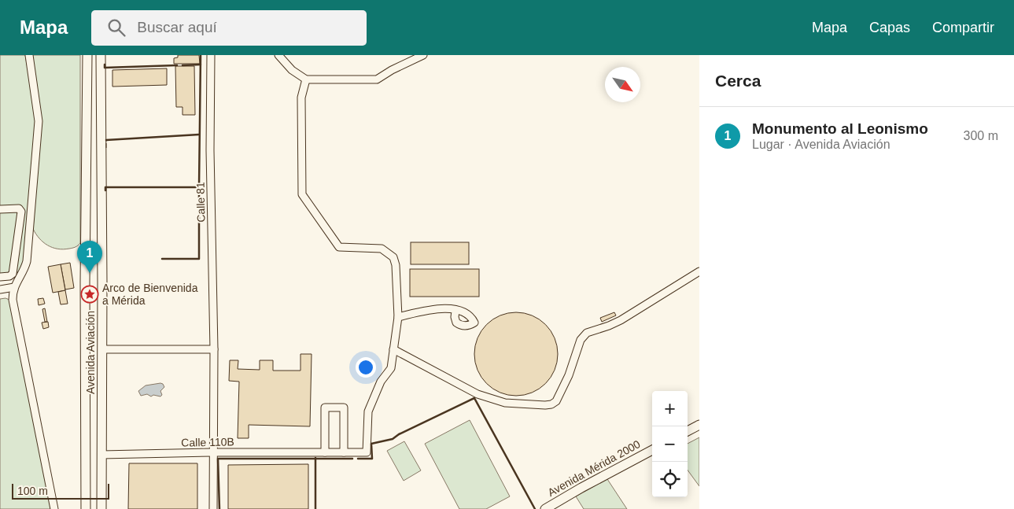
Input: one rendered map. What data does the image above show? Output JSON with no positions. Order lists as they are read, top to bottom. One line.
{"streets":{"main road":["Avenida Aviación","Avenida Mérida 2000"],"street":["Calle 81","Calle 110B"]},"crossings":[["Calle 81","Calle 110B"],["Avenida Aviación","Calle 110B"]],"places":{"place":["Arco de Bienvenida a Mérida"]},"scale_bar":"100 m","north":"bottom right","page":{"header":"Mapa","search":"Buscar aquí","nav":["Mapa","Capas","Compartir"],"heading":"Cerca","list":[{"mark":"1","name":"Monumento al Leonismo","note":"Lugar · Avenida Aviación","value":"300 m"}],"pins":"1","map_buttons":["+","−"],"scale":"100 m"}}
